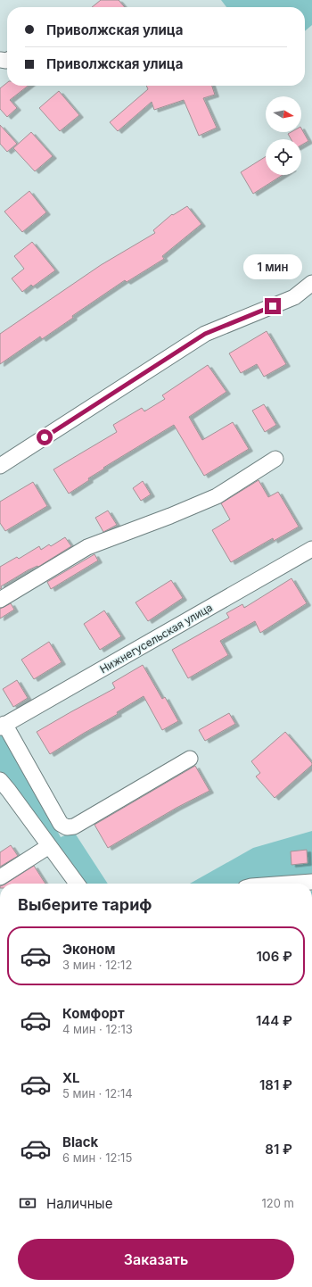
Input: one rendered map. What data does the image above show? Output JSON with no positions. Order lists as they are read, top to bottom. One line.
{"streets":{"street":["Нижнегусельская улица"]},"north":"right","page":{"banner":["Приволжская улица","Приволжская улица"],"bubble":"1 мин","heading":"Выберите тариф","list":[{"name":"Эконом","note":"3 мин · 12:12","value":"106 ₽"},{"name":"Комфорт","note":"4 мин · 12:13","value":"144 ₽"},{"name":"XL","note":"5 мин · 12:14","value":"181 ₽"},{"name":"Black","note":"6 мин · 12:15","value":"81 ₽"}],"pay":["Наличные","120 m"],"buttons":"Заказать"}}
